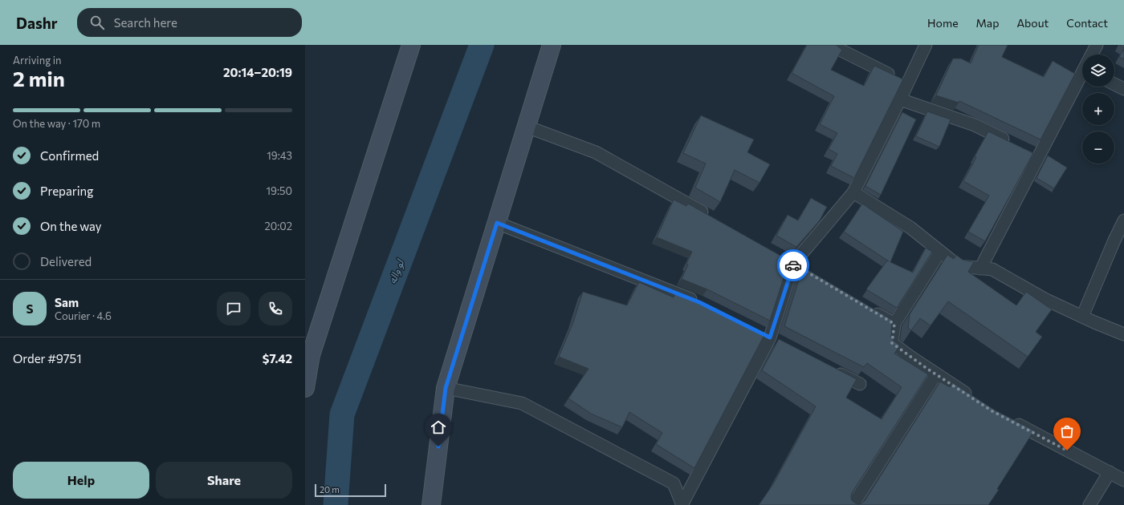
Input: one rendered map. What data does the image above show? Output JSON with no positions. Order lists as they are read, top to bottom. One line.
{"water":["لو واله"],"scale_bar":"20 m","page":{"header":"Dashr","search":"Search here","nav":["Home","Map","About","Contact"],"heading":["2 min","Arriving in","20:14–20:19"],"panel":["Sam","Courier · 4.6","Order #9751","$7.42"],"map_buttons":["+","−"],"bar":"On the way · 170 m","list":[["Confirmed","19:43"],["Preparing","19:50"],["On the way","20:02"],"Delivered"],"round":"S","buttons":["Help","Share"],"scale":"20 m"}}
